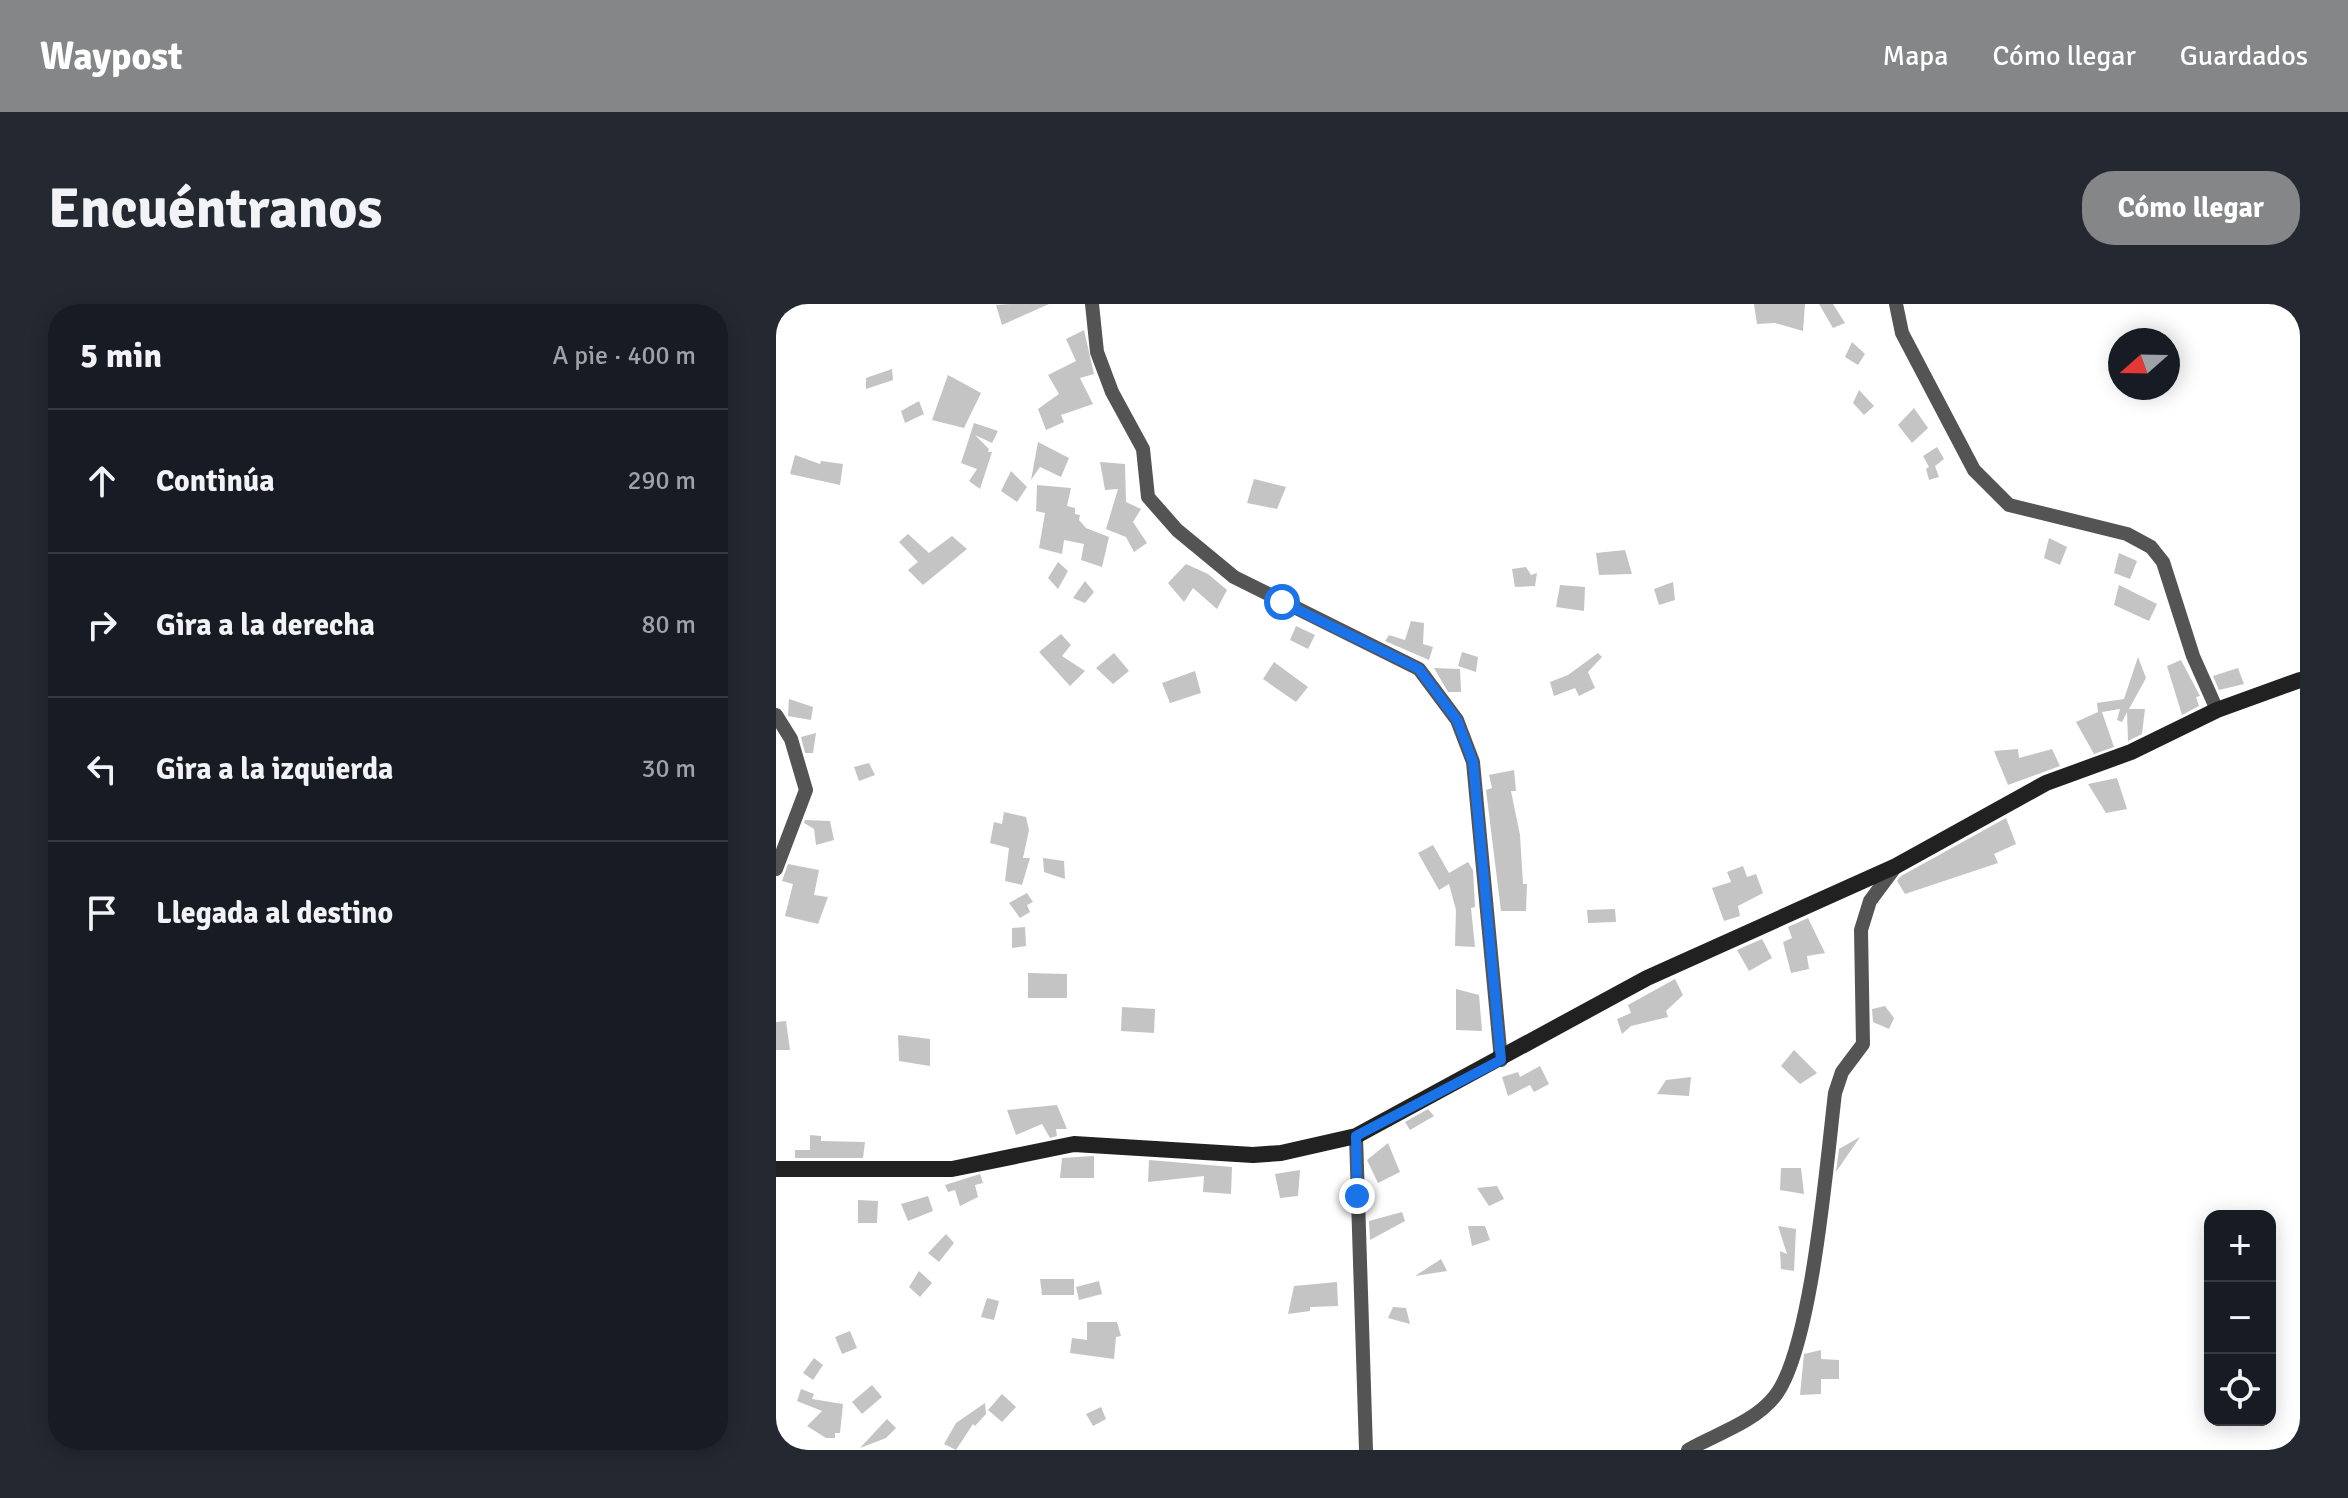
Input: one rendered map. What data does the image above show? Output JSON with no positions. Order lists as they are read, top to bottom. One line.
{"north":"left","page":{"header":"Waypost","nav":["Mapa","Cómo llegar","Guardados"],"buttons":"Cómo llegar","title":"Encuéntranos","heading":["5 min","A pie · 400 m"],"list":[["Continúa","290 m"],["Gira a la derecha","80 m"],["Gira a la izquierda","30 m"],"Llegada al destino"],"map_buttons":["+","−"]}}
